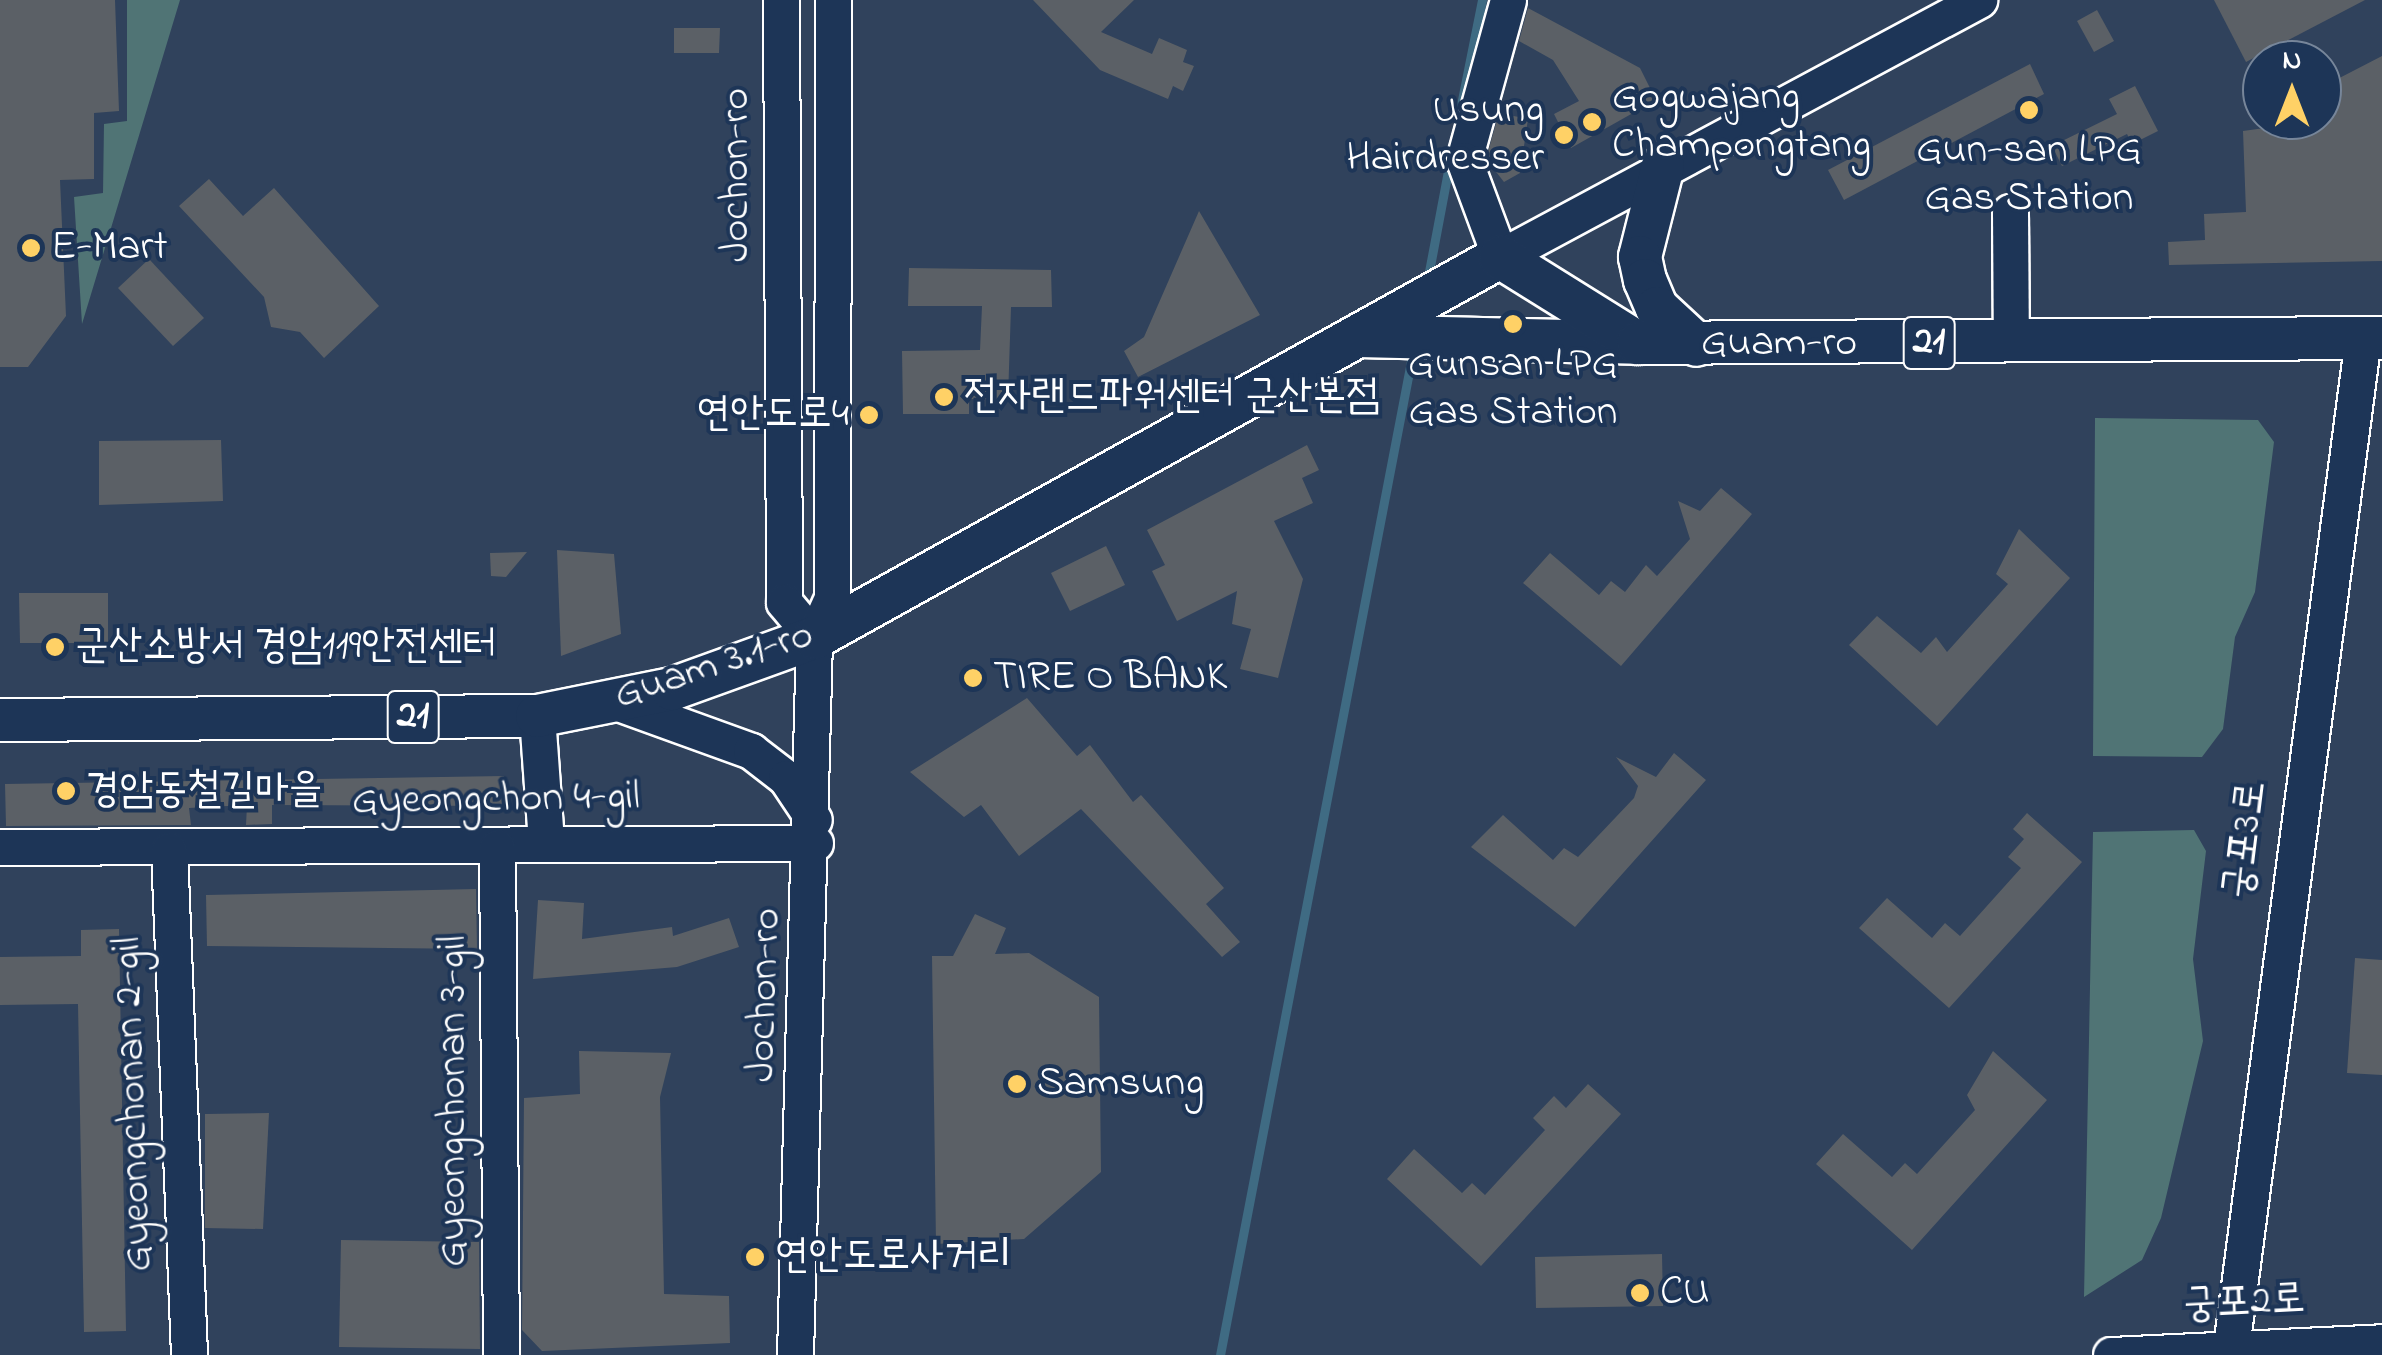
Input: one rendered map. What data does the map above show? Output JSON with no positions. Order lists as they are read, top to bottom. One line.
{"streets":{"main road":["21","Guam-ro","Guam 3.1-ro"],"street":["Jochon-ro","Gyeongchon 4-gil","궁포3로","Gyeongchonan 3-gil","Gyeongchonan 2-gil","궁포2로"]},"crossings":[["Jochon-ro","Guam 3.1-ro"],["Jochon-ro","Gyeongchon 4-gil"],["21","Guam-ro"],["21","Guam 3.1-ro"],["Guam-ro","궁포3로"],["Gyeongchon 4-gil","Gyeongchonan 3-gil"],["Gyeongchon 4-gil","Gyeongchonan 2-gil"],["궁포3로","궁포2로"]],"places":["Gun-san LPG Gas Station","Gogwajang Champongtang","Usung Hairdresser","E-Mart","Gunsan LPG Gas Station","전자랜드파워센터 군산본점","연안도로4","군산소방서 경암119안전센터","TIRE O BANK","경암동철길마을","Samsung","연안도로사거리","CU"],"north":"top"}
